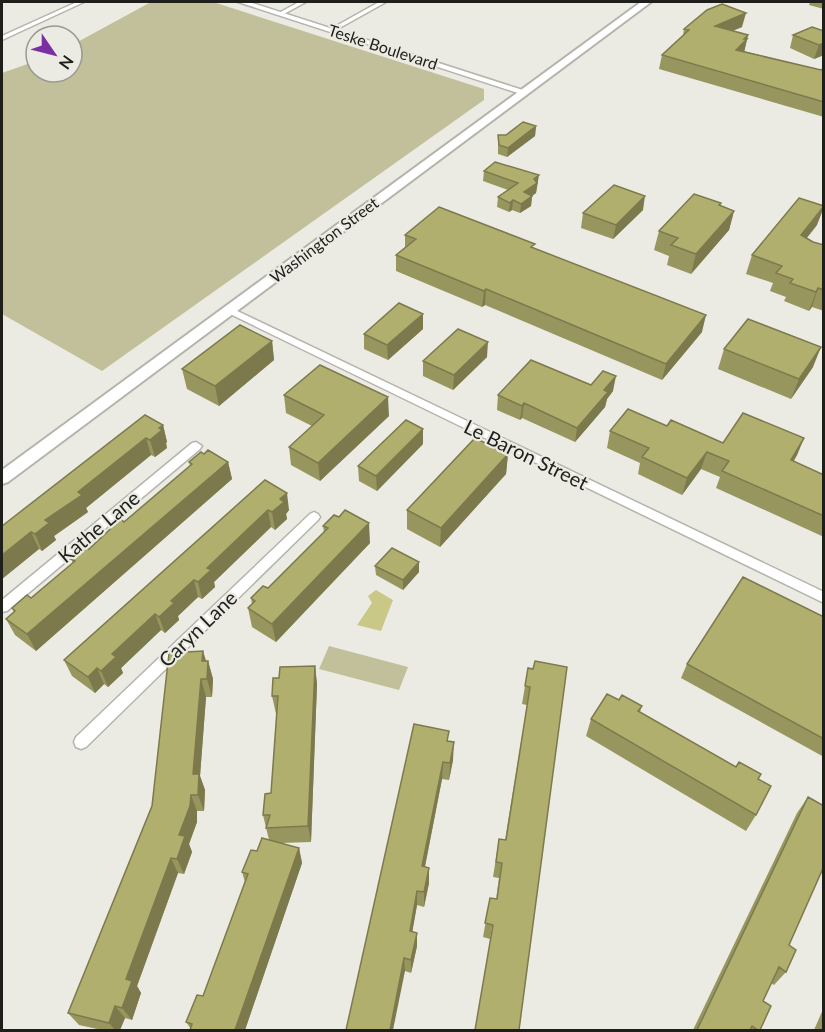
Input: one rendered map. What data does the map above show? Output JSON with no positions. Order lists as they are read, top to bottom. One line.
{"streets":{"main road":["Washington Street"],"street":["Teske Boulevard","Le Baron Street","Kathe Lane","Caryn Lane"]},"crossings":[["Teske Boulevard","Washington Street"],["Washington Street","Le Baron Street"]],"north":"bottom right"}
